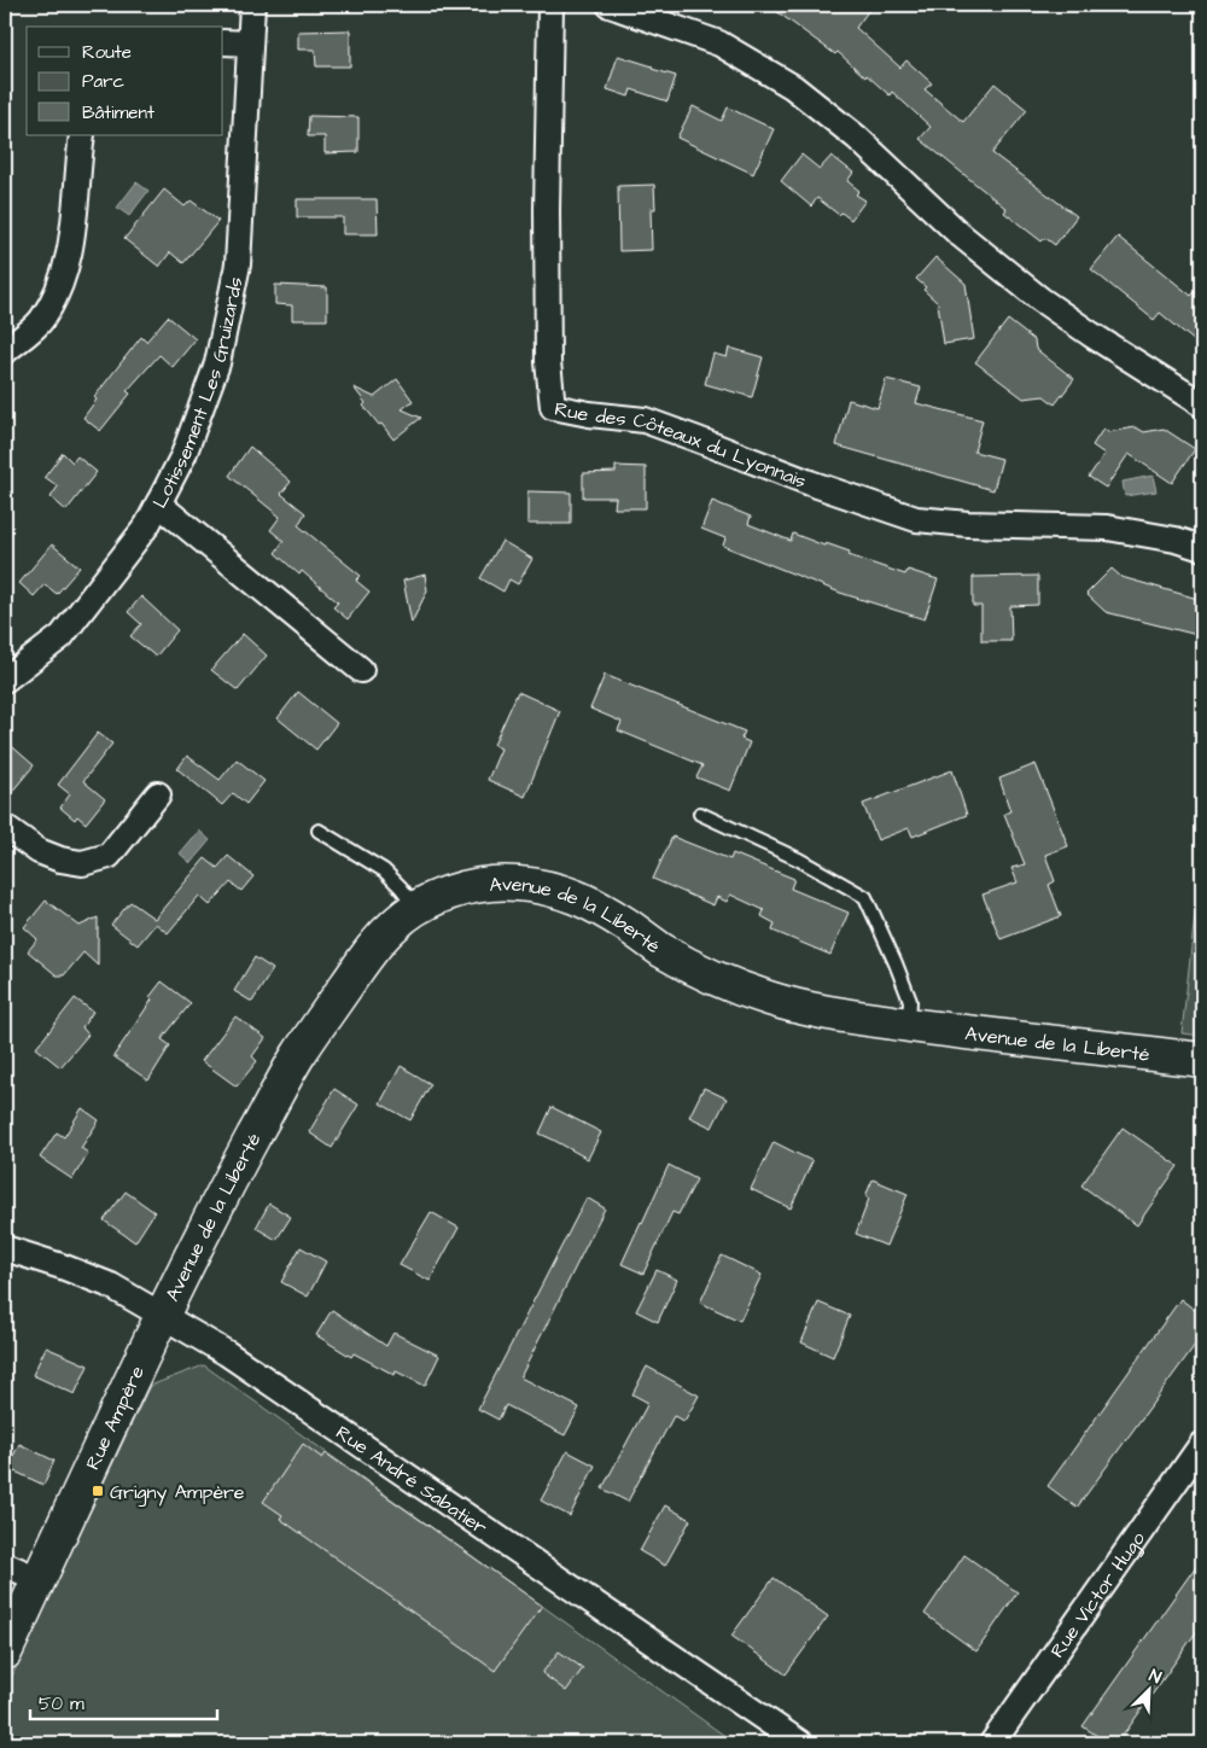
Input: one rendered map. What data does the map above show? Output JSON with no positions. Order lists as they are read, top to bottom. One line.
{"streets":{"street":["Lotissement Les Gruizards","Rue des Côteaux du Lyonnais","Avenue de la Liberté","Rue Ampère","Rue André Sabatier","Rue Victor Hugo"]},"crossings":[["Avenue de la Liberté","Rue Ampère"],["Avenue de la Liberté","Rue André Sabatier"],["Rue Ampère","Rue André Sabatier"]],"places":{"transit":["Grigny Ampère"]},"legend":["Route","Parc","Bâtiment"],"scale_bar":"50 m","north":"top right"}
